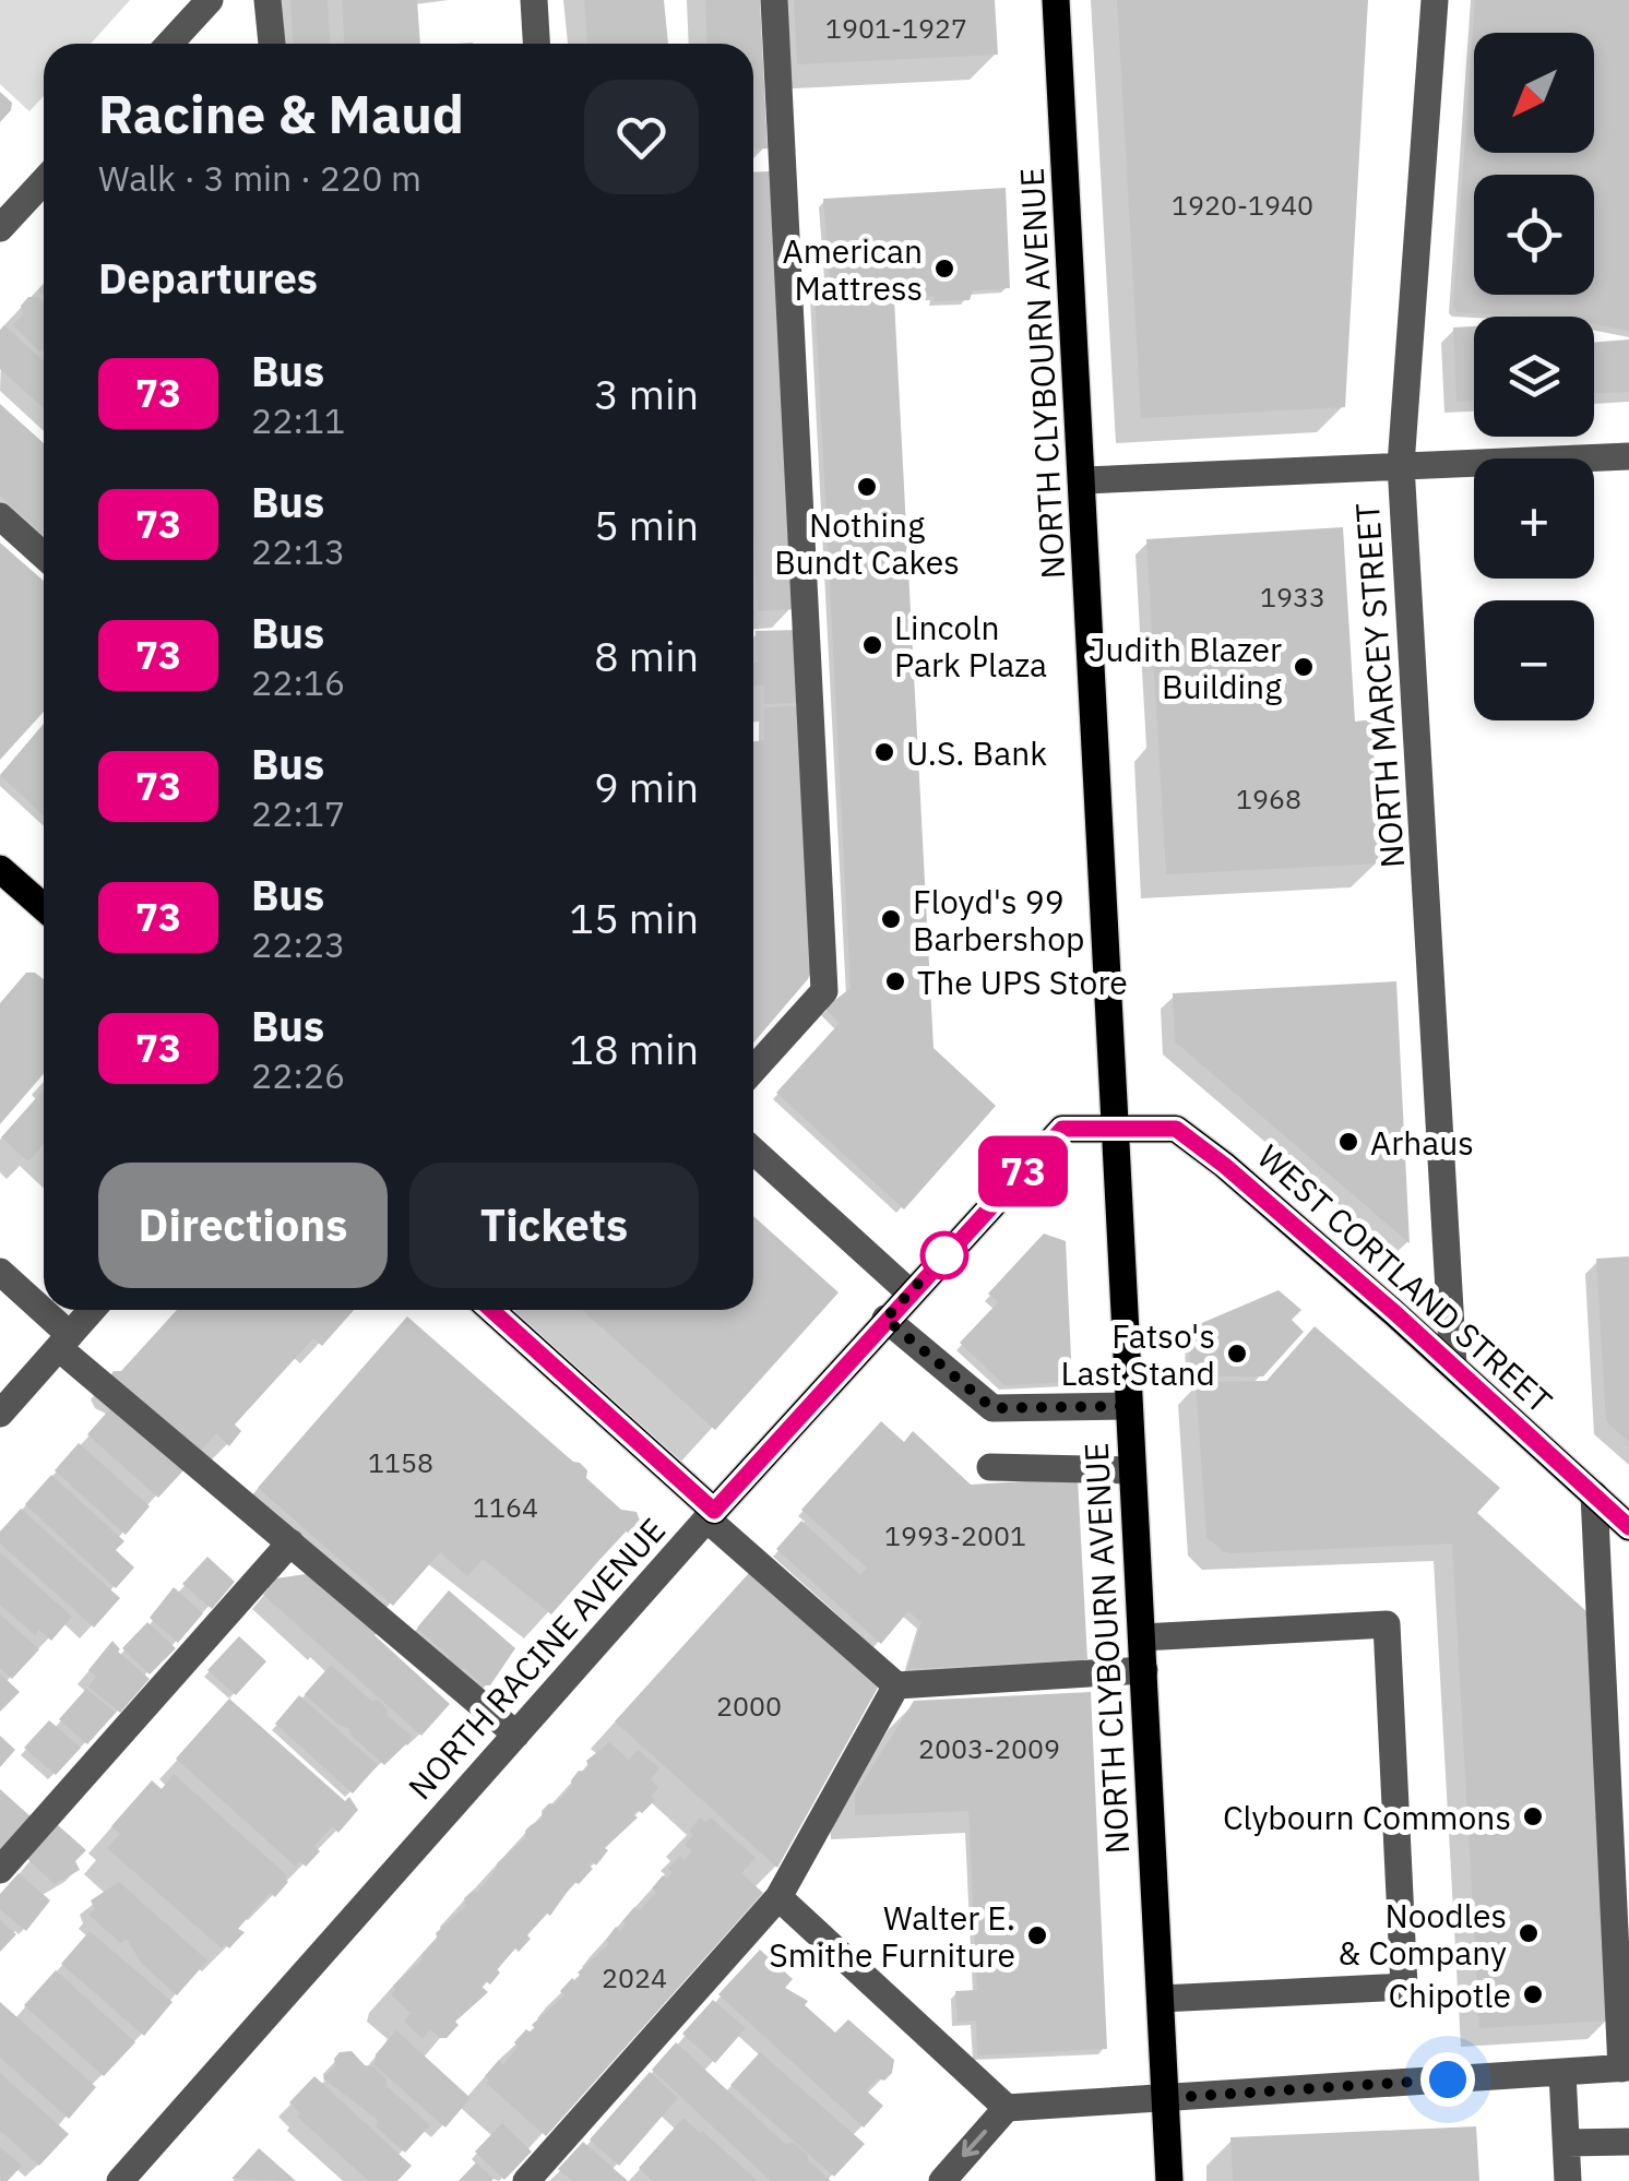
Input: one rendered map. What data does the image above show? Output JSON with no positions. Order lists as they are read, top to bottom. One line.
{"streets":{"main road":["NORTH CLYBOURN AVENUE","WEST CORTLAND STREET","NORTH RACINE AVENUE"],"street":["NORTH MARCEY STREET"]},"crossings":[["NORTH CLYBOURN AVENUE","WEST CORTLAND STREET"],["NORTH CLYBOURN AVENUE","NORTH RACINE AVENUE"],["NORTH MARCEY STREET","WEST CORTLAND STREET"],["WEST CORTLAND STREET","NORTH RACINE AVENUE"]],"places":["American Mattress","Nothing Bundt Cakes","Lincoln Park Plaza","Judith Blazer Building","U.S. Bank","Floyd's 99 Barbershop","The UPS Store","Arhaus","Fatso's Last Stand","Clybourn Commons","Noodles & Company","Walter E. Smithe Furniture","Chipotle"],"lines":["bus line 73"],"house_numbers":["1901-1927","1920-1940","1933","1968","1158","1164","1993-2001","2000","2003-2009","2024"],"north":"bottom left","page":{"on_map":"73","map_buttons":["+","−"],"heading":[["Racine & Maud","Walk · 3 min · 220 m"],"Departures"],"list":[{"mark":"73","name":"Bus","note":"22:11","value":"3 min"},{"mark":"73","name":"Bus","note":"22:13","value":"5 min"},{"mark":"73","name":"Bus","note":"22:16","value":"8 min"},{"mark":"73","name":"Bus","note":"22:17","value":"9 min"},{"mark":"73","name":"Bus","note":"22:23","value":"15 min"},{"mark":"73","name":"Bus","note":"22:26","value":"18 min"}],"buttons":["Directions","Tickets"]}}
